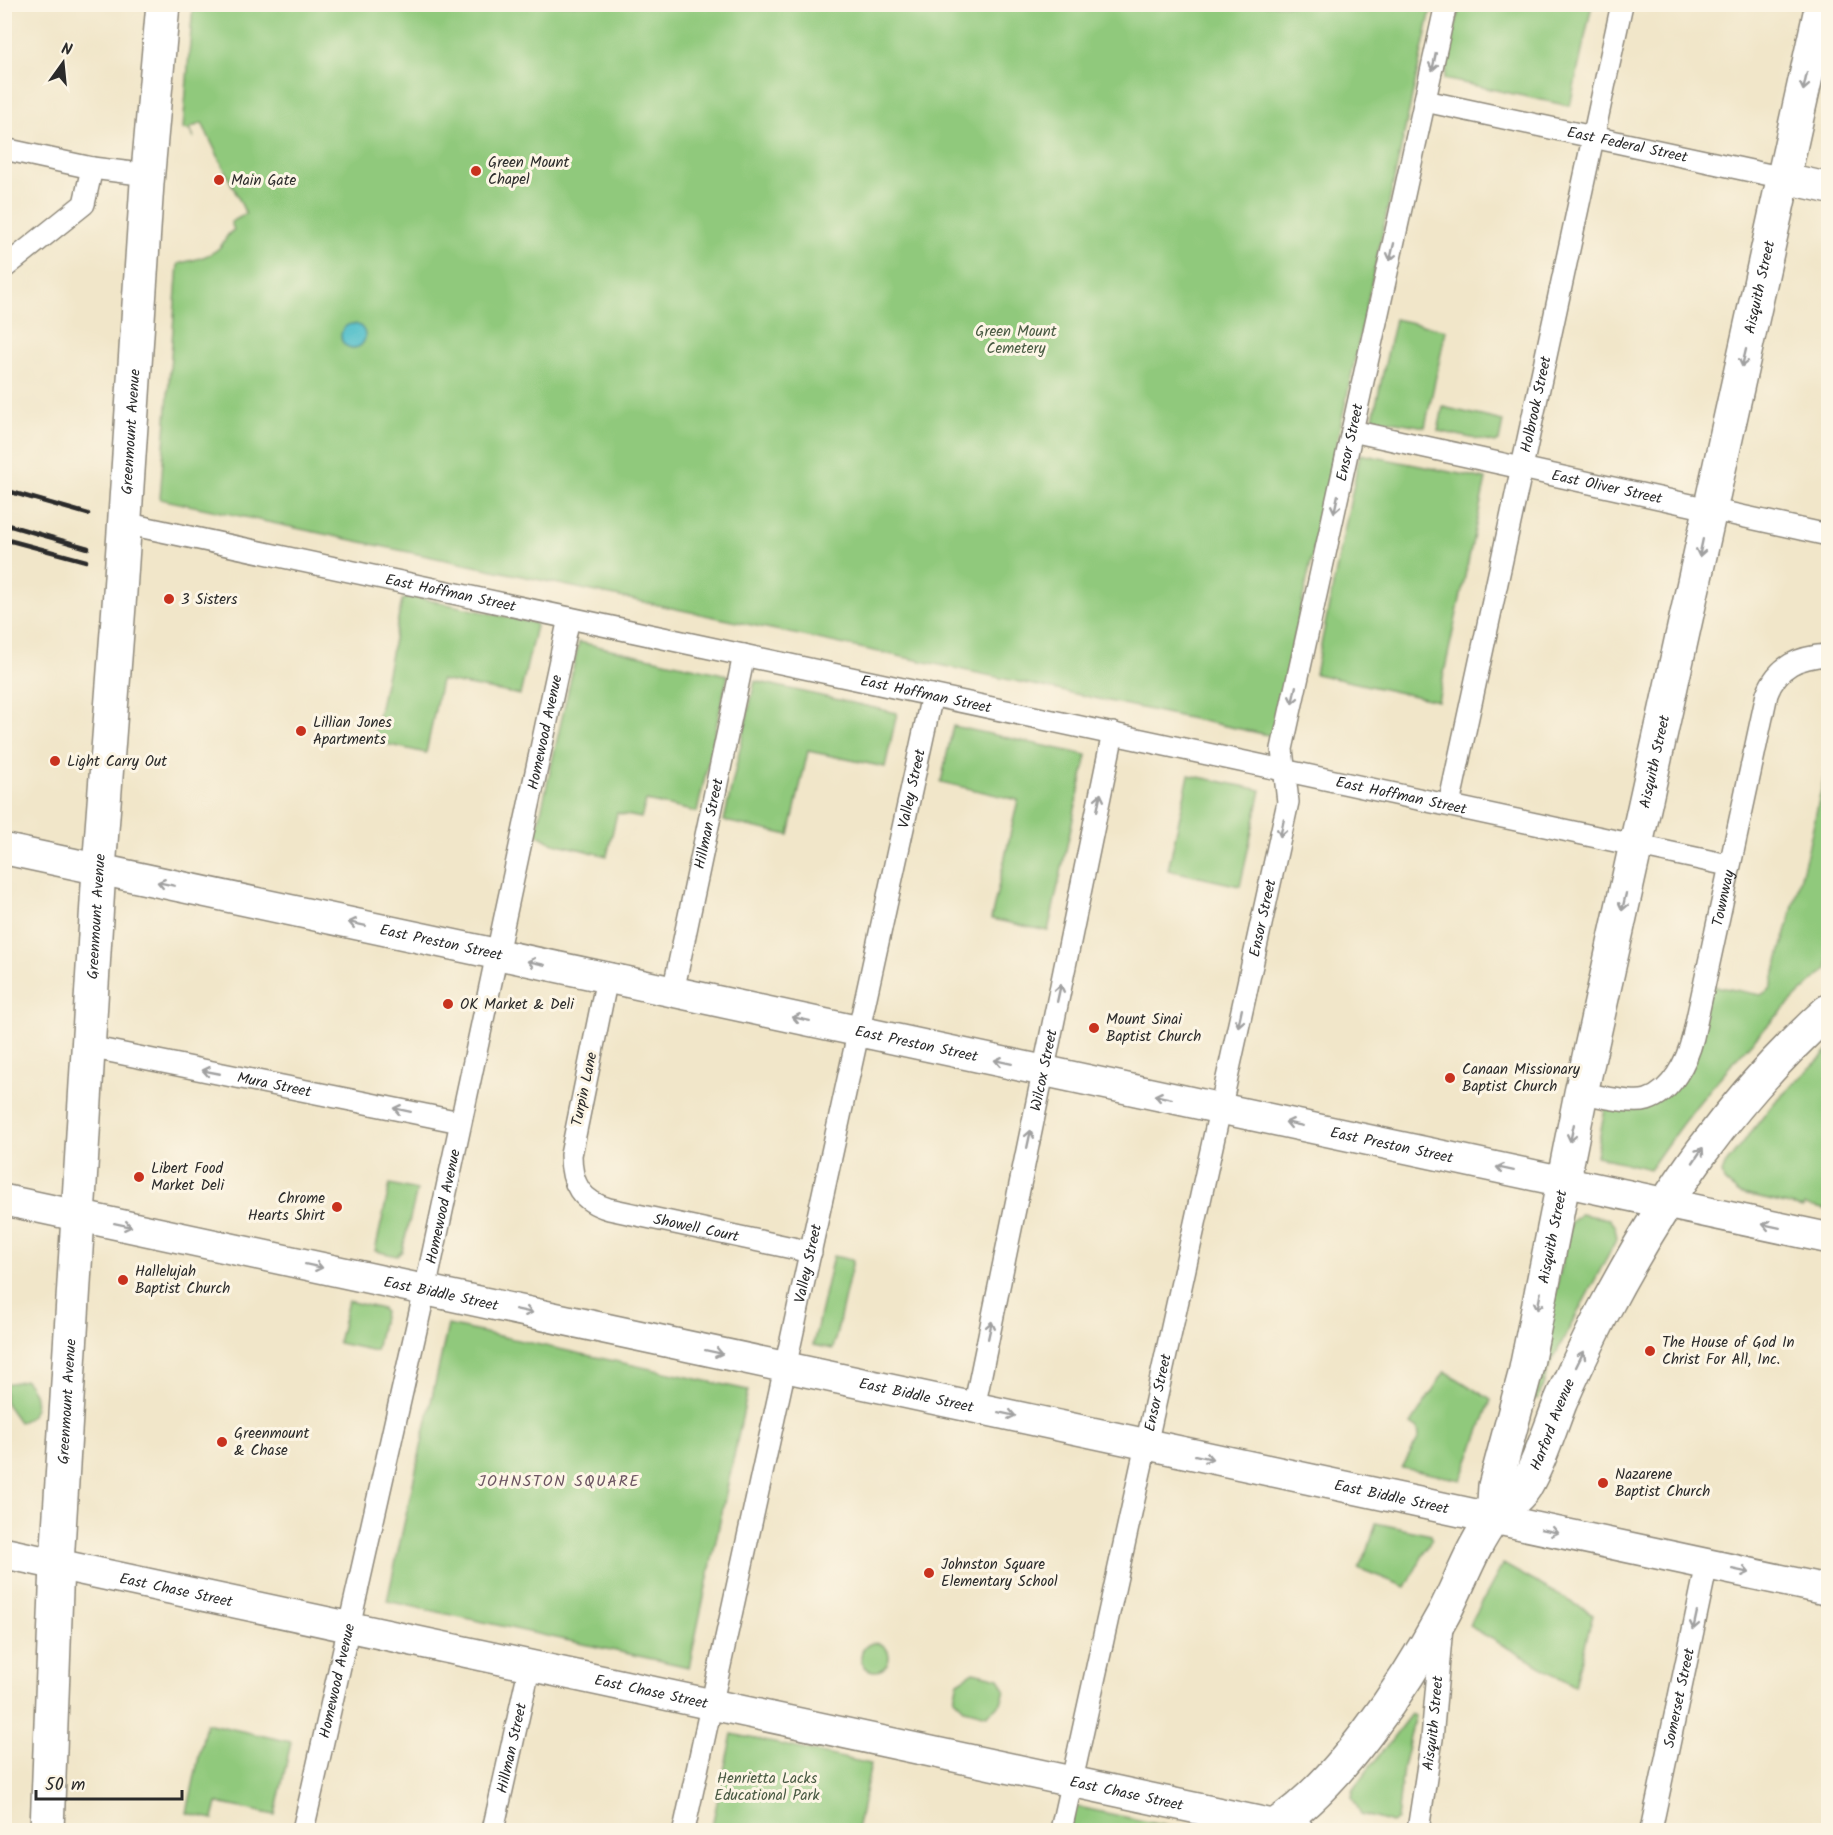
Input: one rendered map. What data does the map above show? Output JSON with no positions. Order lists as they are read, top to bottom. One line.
{"streets":{"main road":["East Federal Street","Aisquith Street","Greenmount Avenue","East Preston Street","East Biddle Street","Harford Avenue","East Chase Street"],"street":["Holbrook Street","Ensor Street","East Oliver Street","East Hoffman Street","Homewood Avenue","Valley Street","Hillman Street","Townway","Wilcox Street","Mura Street","Turpin Lane","Showell Court","Somerset Street"]},"crossings":[["East Federal Street","Aisquith Street"],["East Federal Street","Holbrook Street"],["East Federal Street","Ensor Street"],["Aisquith Street","East Oliver Street"],["Aisquith Street","East Hoffman Street"],["Aisquith Street","Townway"],["Aisquith Street","East Preston Street"],["Aisquith Street","East Biddle Street"],["Aisquith Street","Harford Avenue"],["Holbrook Street","East Oliver Street"],["Holbrook Street","East Hoffman Street"],["Greenmount Avenue","East Hoffman Street"],["Greenmount Avenue","East Preston Street"],["Greenmount Avenue","Mura Street"],["Greenmount Avenue","East Biddle Street"],["Greenmount Avenue","East Chase Street"],["Ensor Street","East Oliver Street"],["Ensor Street","East Hoffman Street"],["Ensor Street","East Preston Street"],["Ensor Street","East Biddle Street"],["Ensor Street","East Chase Street"],["East Hoffman Street","Homewood Avenue"],["East Hoffman Street","Valley Street"],["East Hoffman Street","Hillman Street"],["East Hoffman Street","Townway"],["East Hoffman Street","Wilcox Street"],["Homewood Avenue","East Preston Street"],["Homewood Avenue","Mura Street"],["Homewood Avenue","East Biddle Street"],["Homewood Avenue","East Chase Street"],["Valley Street","East Preston Street"],["Valley Street","Showell Court"],["Valley Street","East Biddle Street"],["Valley Street","East Chase Street"],["Hillman Street","East Preston Street"],["Hillman Street","East Chase Street"],["East Preston Street","Wilcox Street"],["East Preston Street","Turpin Lane"],["East Preston Street","Harford Avenue"],["Wilcox Street","East Biddle Street"],["Turpin Lane","Showell Court"],["East Biddle Street","Harford Avenue"],["East Biddle Street","Somerset Street"],["Harford Avenue","East Chase Street"]],"one_way":["Aisquith Street","Ensor Street","East Preston Street","Wilcox Street","Mura Street","East Biddle Street","Harford Avenue","Somerset Street"],"districts":["JOHNSTON SQUARE"],"parks":["Green Mount Cemetery","Henrietta Lacks Educational Park"],"places":["Green Mount Chapel","Main Gate","3 Sisters","Lillian Jones Apartments","Light Carry Out","OK Market & Deli","Mount Sinai Baptist Church","Canaan Missionary Baptist Church","Libert Food Market Deli","Chrome Hearts Shirt","Hallelujah Baptist Church","The House of God In Christ For All, Inc.","Greenmount & Chase","Nazarene Baptist Church","Johnston Square Elementary School"],"scale_bar":"50 m","north":"top"}
